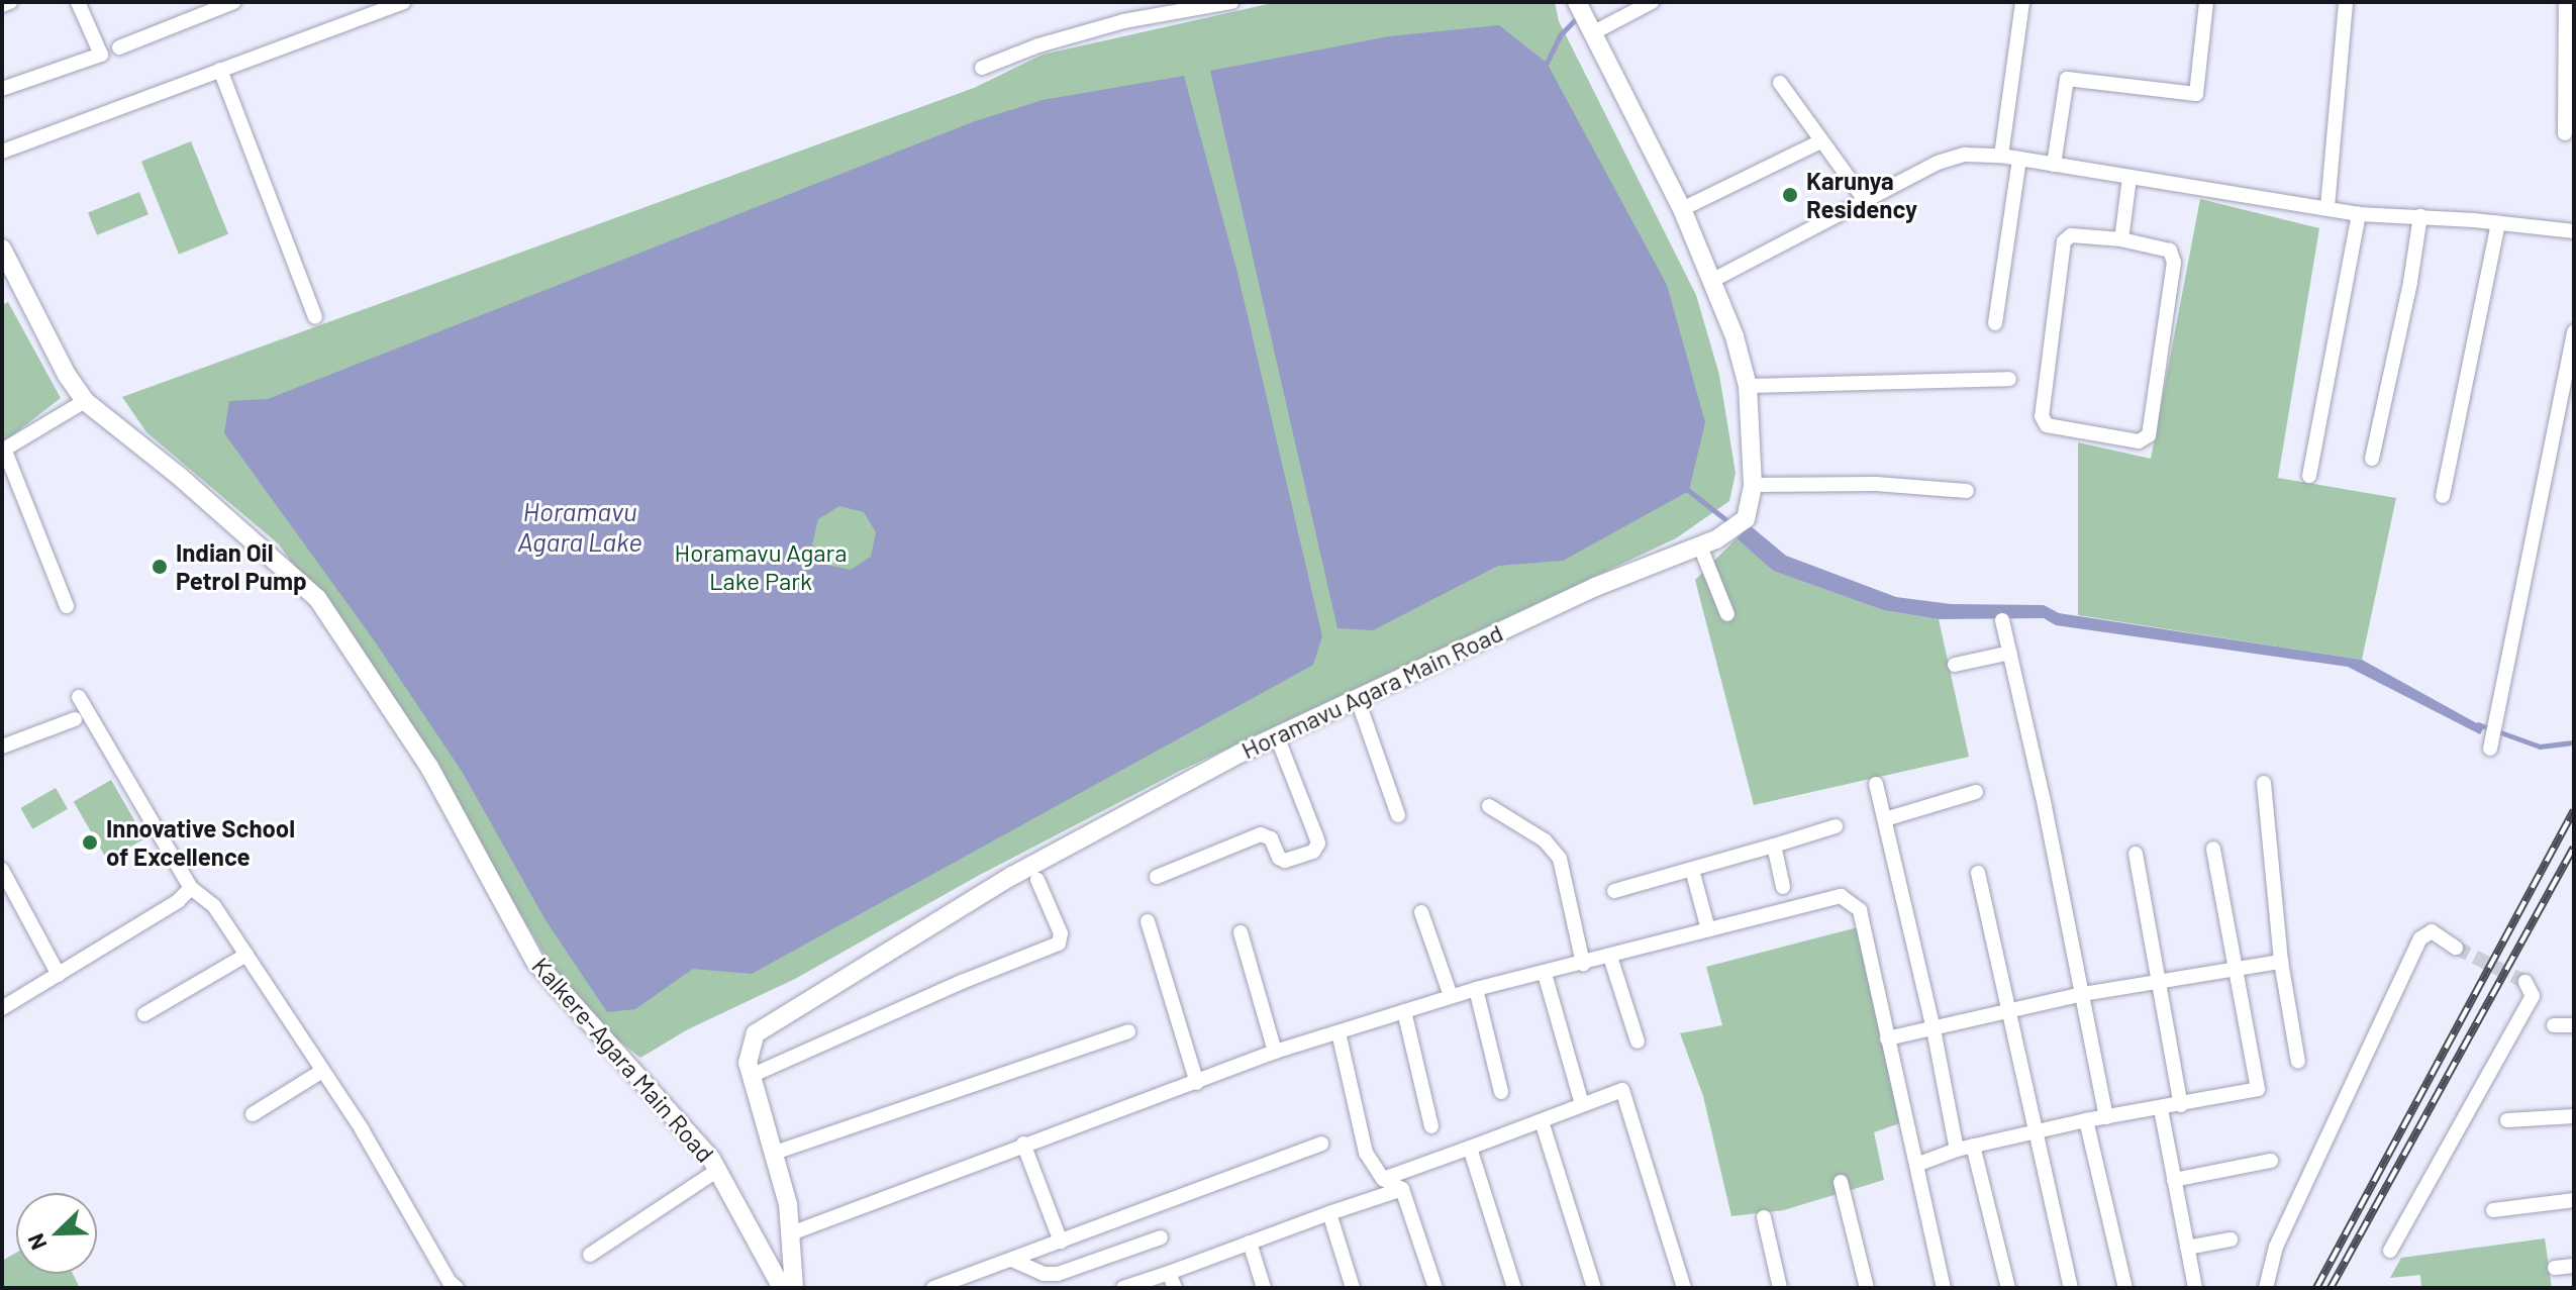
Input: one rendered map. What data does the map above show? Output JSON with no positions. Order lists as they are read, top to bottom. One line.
{"streets":{"street":["Horamavu Agara Main Road","Kalkere-Agara Main Road"]},"water":["Horamavu Agara Lake"],"parks":["Horamavu Agara Lake Park"],"places":["Karunya Residency","Indian Oil Petrol Pump","Innovative School of Excellence"],"north":"bottom left"}
